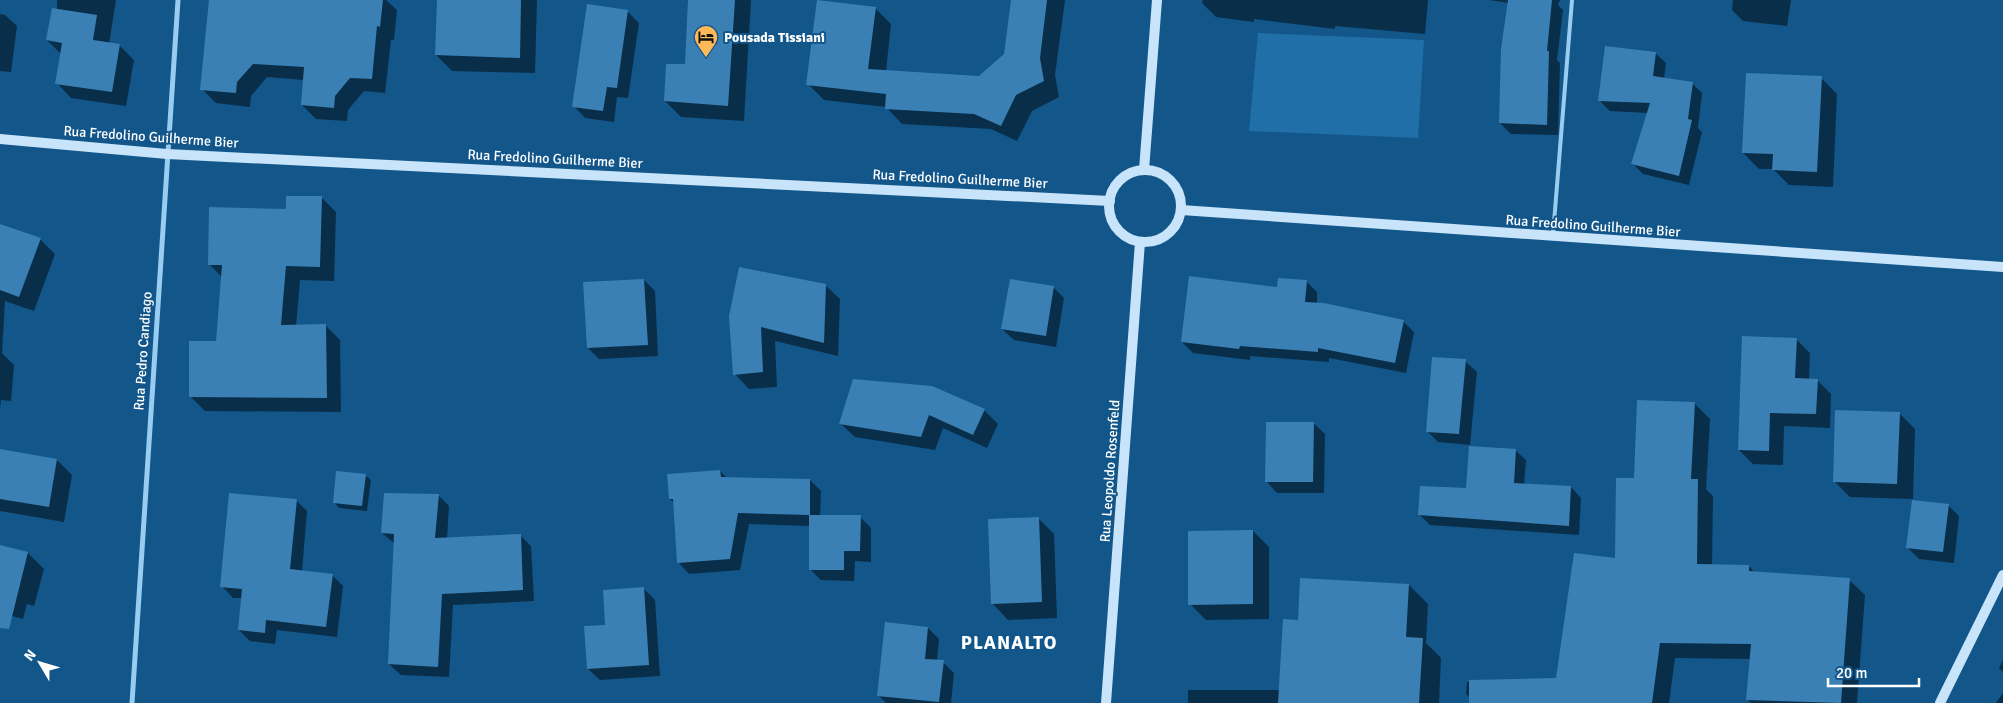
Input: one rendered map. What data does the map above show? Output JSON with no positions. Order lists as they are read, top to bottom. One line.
{"streets":{"street":["Rua Fredolino Guilherme Bier","Rua Pedro Candiago","Rua Leopoldo Rosenfeld"]},"crossings":[["Rua Fredolino Guilherme Bier","Rua Pedro Candiago"],["Rua Fredolino Guilherme Bier","Rua Leopoldo Rosenfeld"]],"districts":["PLANALTO"],"places":{"hotel":["Pousada Tissiani"]},"scale_bar":"20 m","north":"top left"}
